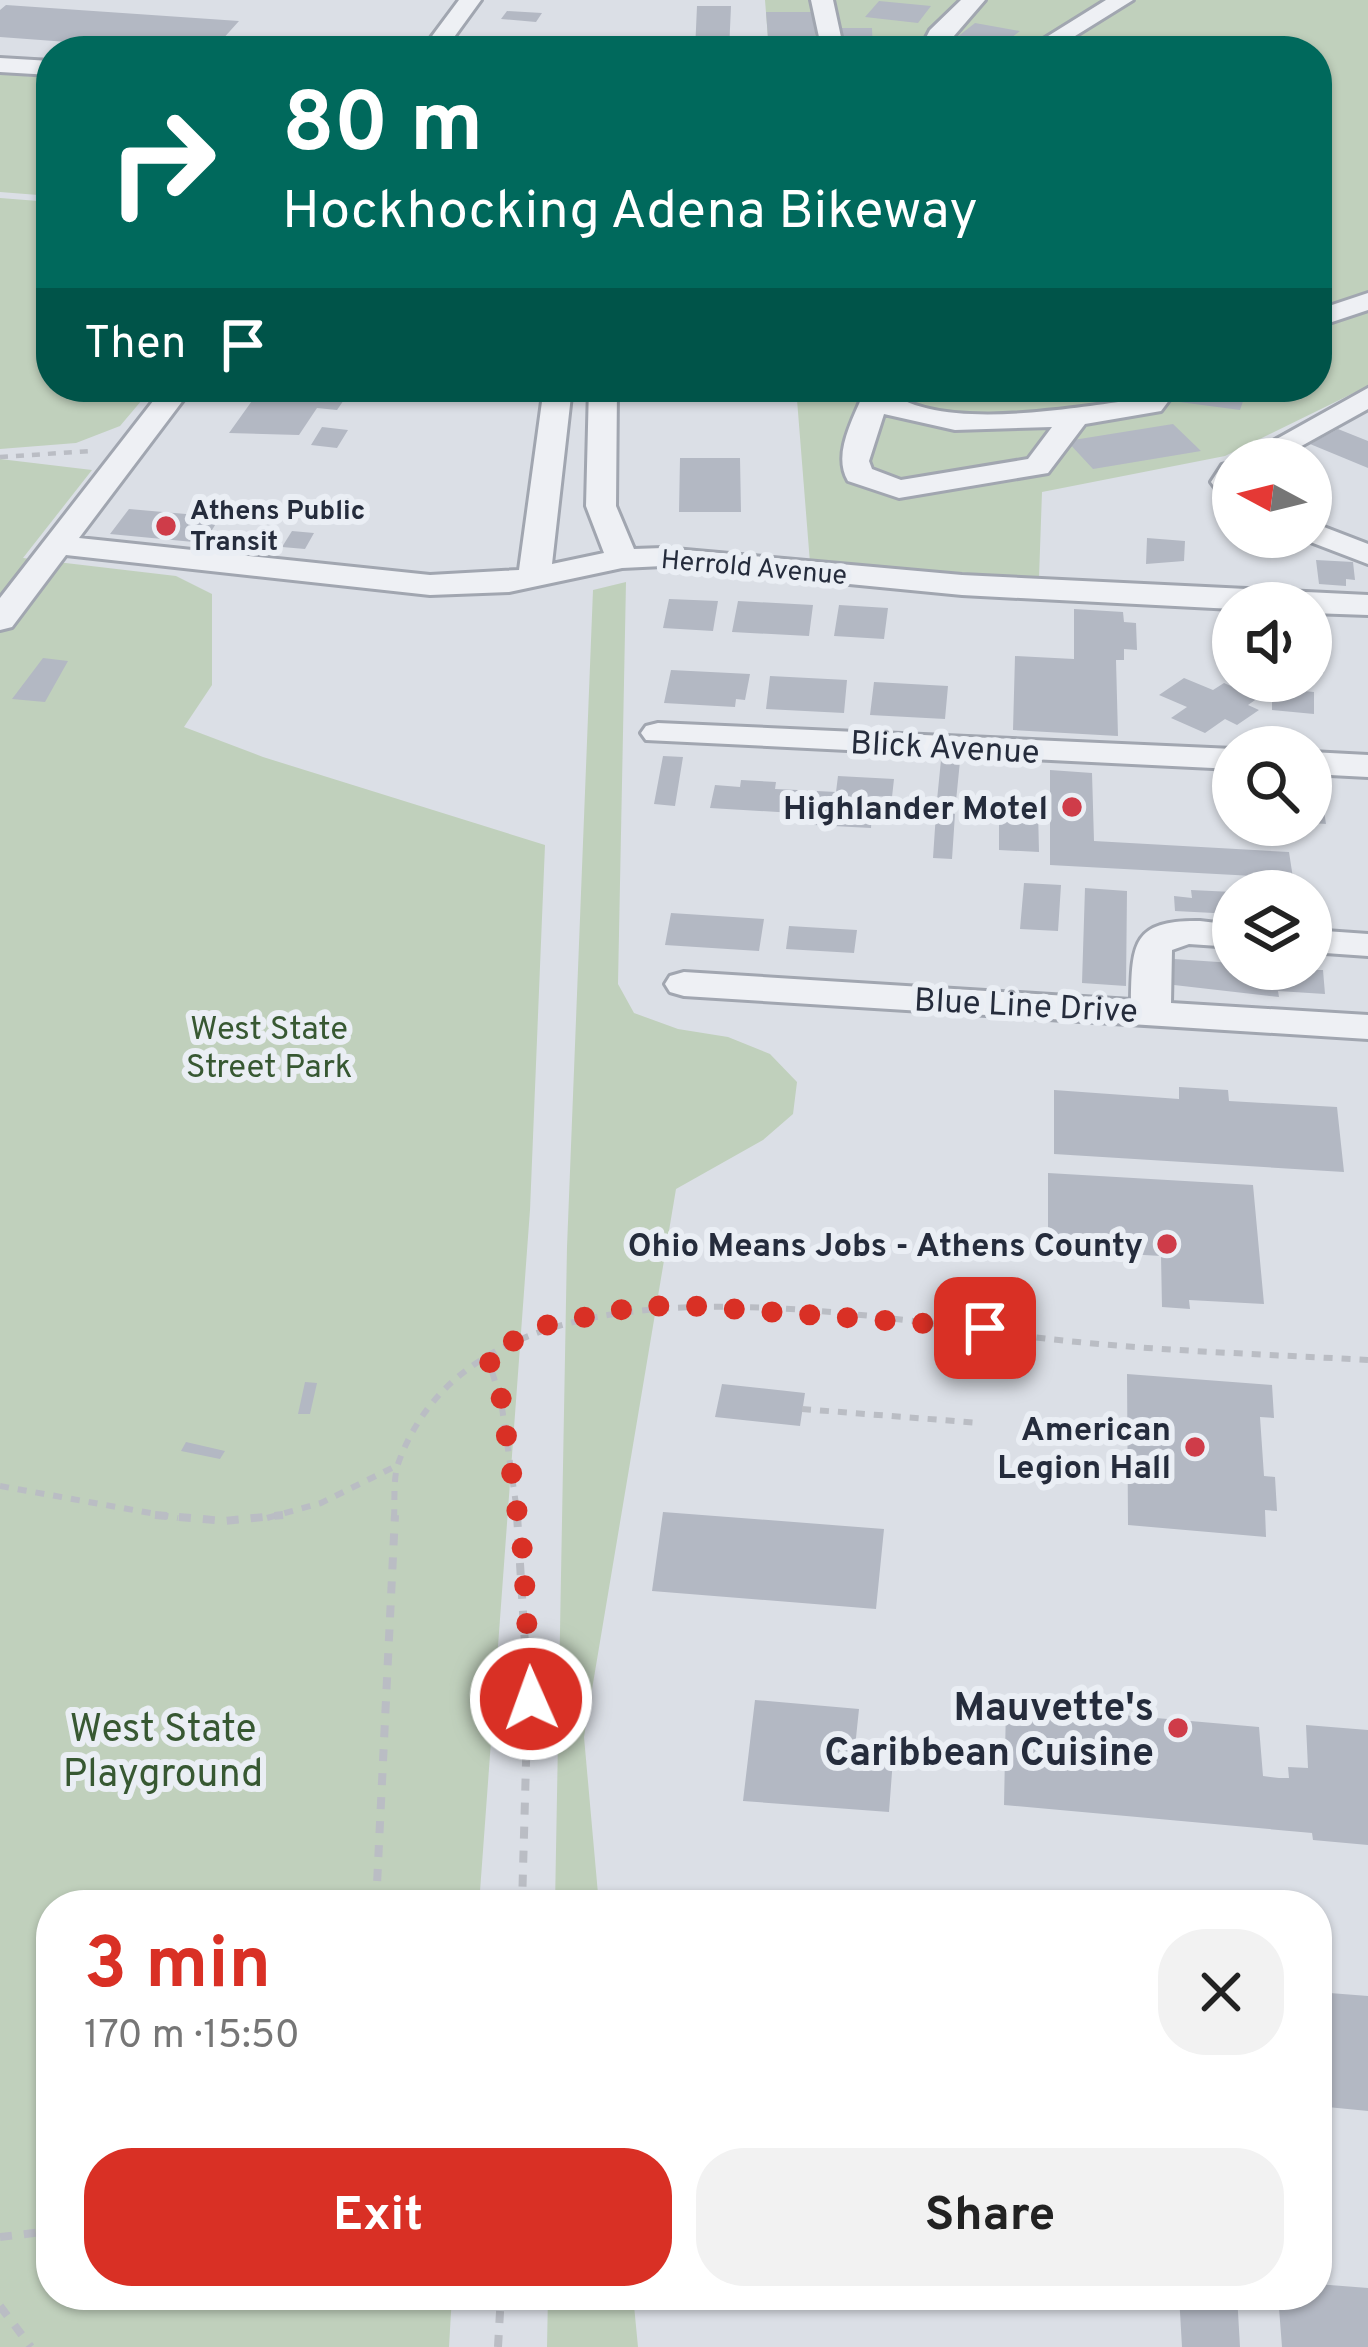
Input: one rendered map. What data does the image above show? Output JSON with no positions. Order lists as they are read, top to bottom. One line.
{"streets":{"street":["Herrold Avenue","Blick Avenue","Blue Line Drive"]},"parks":["West State Street Park","West State Playground"],"places":["Athens Public Transit","Highlander Motel","Ohio Means Jobs - Athens County","American Legion Hall","Mauvette's Caribbean Cuisine"],"north":"left","page":{"turn":["80 m","Hockhocking Adena Bikeway"],"then":"Then","heading":["3 min","170 m · 15:50"],"buttons":["Exit","Share"]}}
